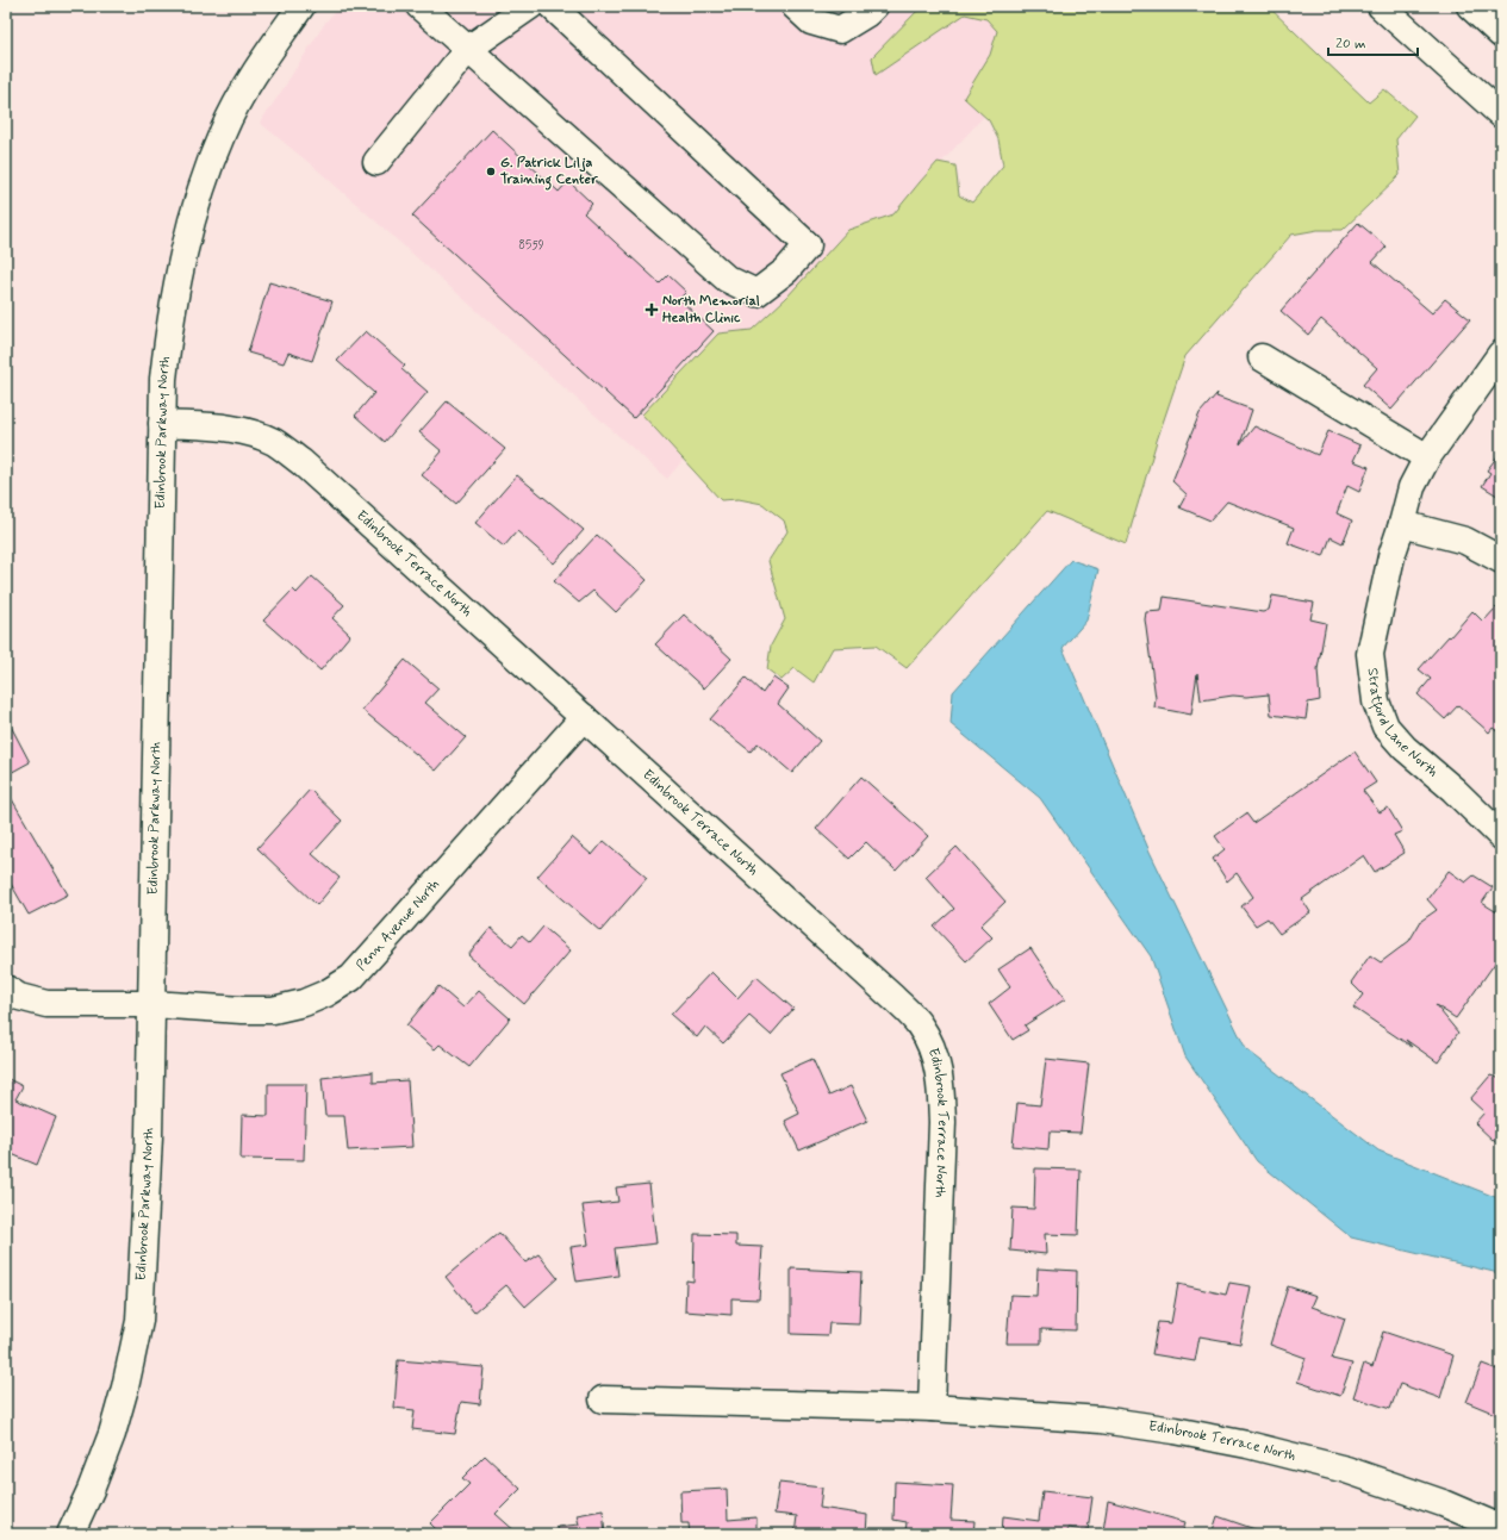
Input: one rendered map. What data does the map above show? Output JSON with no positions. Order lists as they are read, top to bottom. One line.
{"streets":{"street":["Edinbrook Parkway North","Edinbrook Terrace North","Stratford Lane North","Penn Avenue North"]},"crossings":[["Edinbrook Parkway North","Edinbrook Terrace North"],["Edinbrook Parkway North","Penn Avenue North"],["Edinbrook Terrace North","Penn Avenue North"]],"places":{"other":["G. Patrick Lilja Training Center"],"health":["North Memorial Health Clinic"]},"house_numbers":["8559"],"scale_bar":"20 m"}
